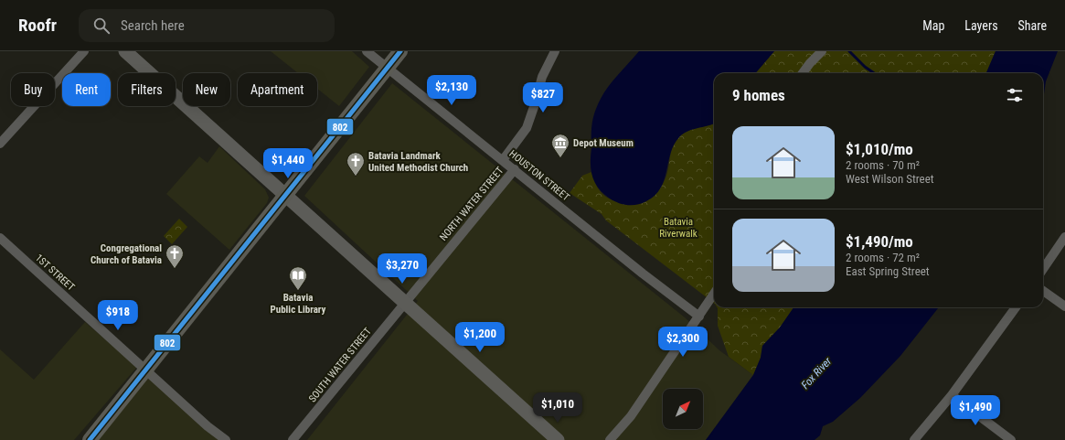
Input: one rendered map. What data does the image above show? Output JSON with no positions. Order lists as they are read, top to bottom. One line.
{"streets":{"street":["HOUSTON STREET","NORTH WATER STREET","1ST STREET","SOUTH WATER STREET"]},"crossings":[["HOUSTON STREET","NORTH WATER STREET"],["NORTH WATER STREET","SOUTH WATER STREET"]],"water":["Fox River"],"parks":["Batavia Riverwalk"],"places":{"museum":["Depot Museum"],"church":["Batavia Landmark United Methodist Church","Congregational Church of Batavia"],"library":["Batavia Public Library"]},"lines":["transit line 802"],"north":"top right","page":{"header":"Roofr","search":"Search here","nav":["Map","Layers","Share"],"chip":["Buy","Rent","Filters","New","Apartment"],"heading":"9 homes","price":["$2,130","$827","$1,440","$3,270","$918","$1,200","$2,300","$1,010","$1,490"],"list":[{"name":"$1,010/mo","note":"2 rooms · 70 m² · West Wilson Street"},{"name":"$1,490/mo","note":"2 rooms · 72 m² · East Spring Street"}]}}
